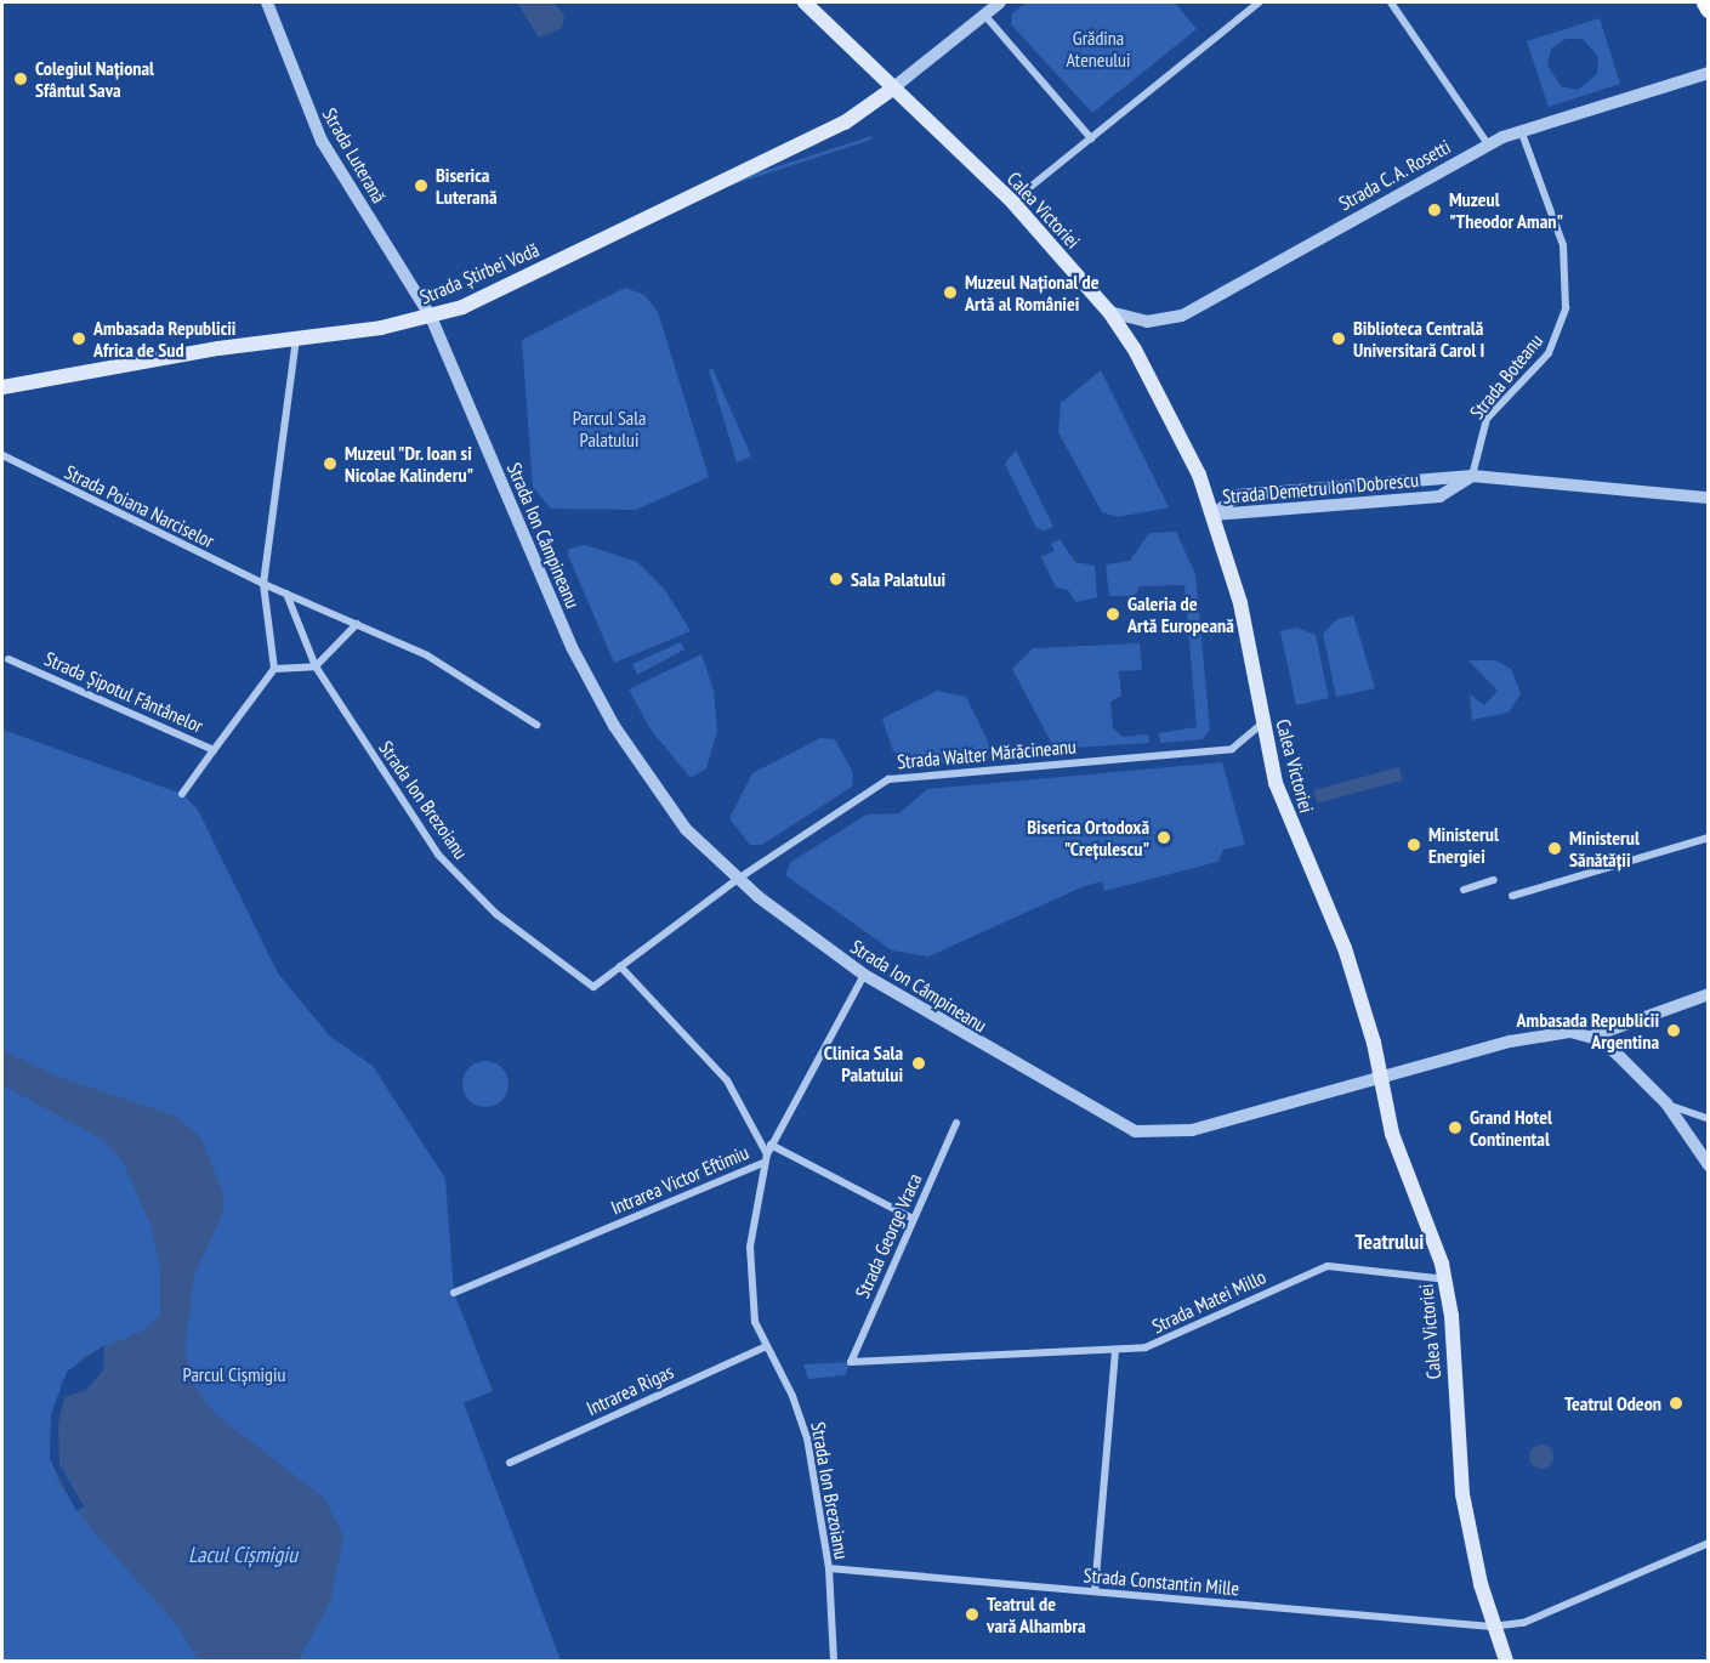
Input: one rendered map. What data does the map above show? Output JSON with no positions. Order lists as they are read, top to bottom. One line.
{"streets":{"main road":["Calea Victoriei","Strada Știrbei Vodă"],"street":["Strada Luterană","Strada C. A. Rosetti","Strada Boteanu","Strada Demetru Ion Dobrescu","Strada Poiana Narciselor","Strada Ion Câmpineanu","Strada Șipotul Fântânelor","Strada Walter Mărăcineanu","Strada Ion Brezoianu","Intrarea Victor Eftimiu","Strada George Vraca","Strada Matei Millo","Intrarea Rigas","Strada Constantin Mille"]},"crossings":[["Strada Luterană","Strada Știrbei Vodă"],["Strada Luterană","Strada Ion Câmpineanu"],["Strada C. A. Rosetti","Calea Victoriei"],["Strada C. A. Rosetti","Strada Boteanu"],["Calea Victoriei","Strada Știrbei Vodă"],["Calea Victoriei","Strada Demetru Ion Dobrescu"],["Calea Victoriei","Strada Ion Câmpineanu"],["Calea Victoriei","Strada Walter Mărăcineanu"],["Calea Victoriei","Strada Matei Millo"],["Calea Victoriei","Strada Constantin Mille"],["Strada Știrbei Vodă","Strada Ion Câmpineanu"],["Strada Boteanu","Strada Demetru Ion Dobrescu"],["Strada Poiana Narciselor","Strada Ion Brezoianu"],["Strada Ion Câmpineanu","Strada Walter Mărăcineanu"],["Strada Ion Câmpineanu","Intrarea Victor Eftimiu"],["Strada Walter Mărăcineanu","Strada Ion Brezoianu"],["Strada Ion Brezoianu","Intrarea Victor Eftimiu"],["Strada Ion Brezoianu","Intrarea Rigas"],["Strada Ion Brezoianu","Strada Constantin Mille"],["Strada George Vraca","Strada Matei Millo"]],"districts":["Teatrului"],"water":["Lacul Cișmigiu"],"parks":["Grădina Ateneului","Parcul Sala Palatului","Parcul Cișmigiu"],"places":["Colegiul Național Sfântul Sava","Biserica Luterană","Muzeul \"Theodor Aman\"","Muzeul Național de Artă al României","Ambasada Republicii Africa de Sud","Biblioteca Centrală Universitară Carol I","Muzeul \"Dr. Ioan si Nicolae Kalinderu\"","Sala Palatului","Galeria de Artă Europeană","Biserica Ortodoxă \"Crețulescu\"","Ministerul Energiei","Ministerul Sănătății","Ambasada Republicii Argentina","Clinica Sala Palatului","Grand Hotel Continental","Teatrul Odeon","Teatrul de vară Alhambra"]}
